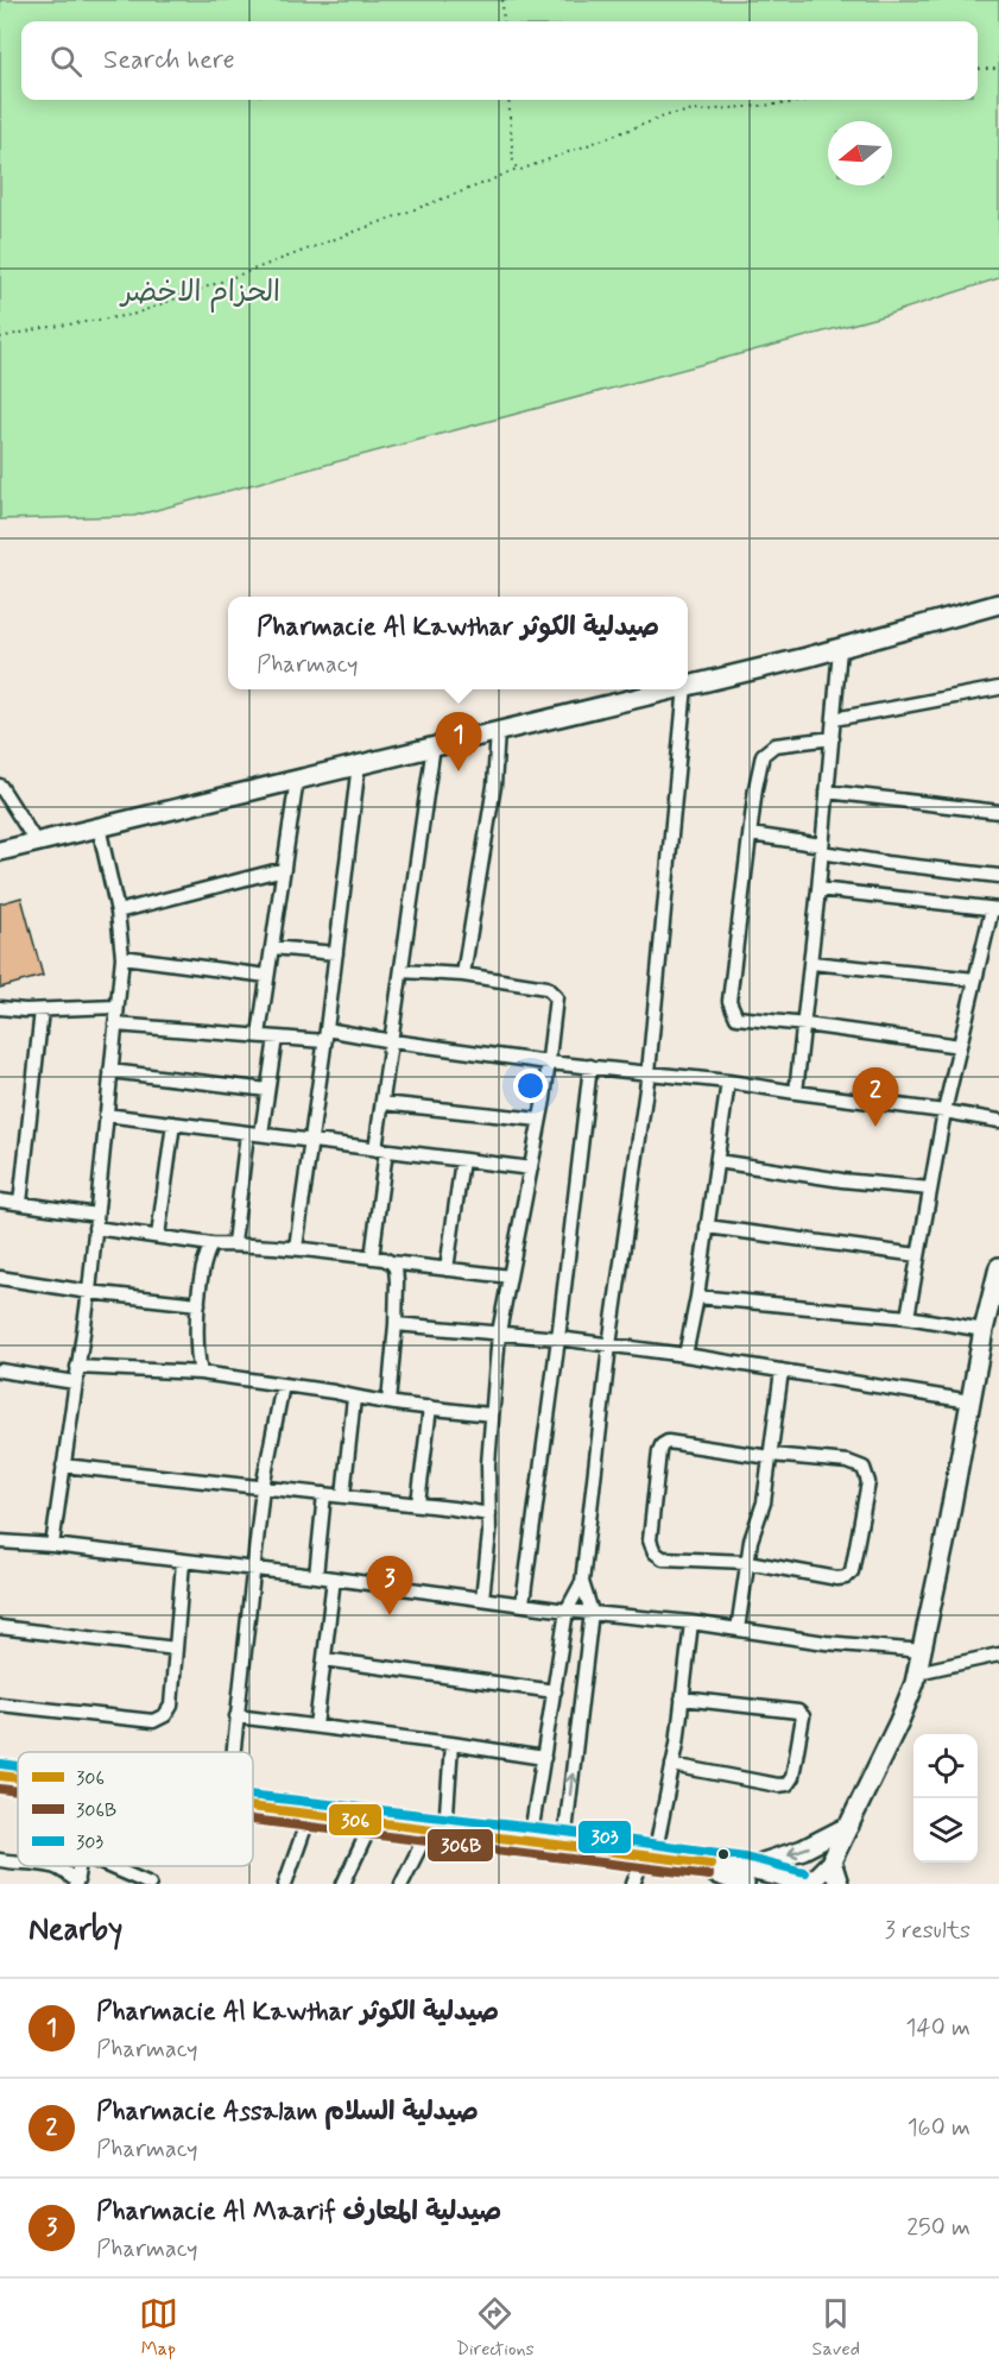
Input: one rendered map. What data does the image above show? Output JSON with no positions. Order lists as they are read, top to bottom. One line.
{"parks":["الحزام الاخضر"],"lines":["transit line 303","transit line 306","transit line 306B"],"legend":["306","306B","303"],"north":"left","page":{"search":"Search here","popup":["Pharmacie Al Kawthar صيدلية الكوثر","Pharmacy"],"pins":["1","2","3"],"heading":["Nearby","3 results"],"list":[{"mark":"1","name":"Pharmacie Al Kawthar صيدلية الكوثر","note":"Pharmacy","value":"140 m"},{"mark":"2","name":"Pharmacie Assalam صيدلية السلام","note":"Pharmacy","value":"160 m"},{"mark":"3","name":"Pharmacie Al Maarif صيدلية المعارف","note":"Pharmacy","value":"250 m"}],"nav":["Map","Directions","Saved"]}}
